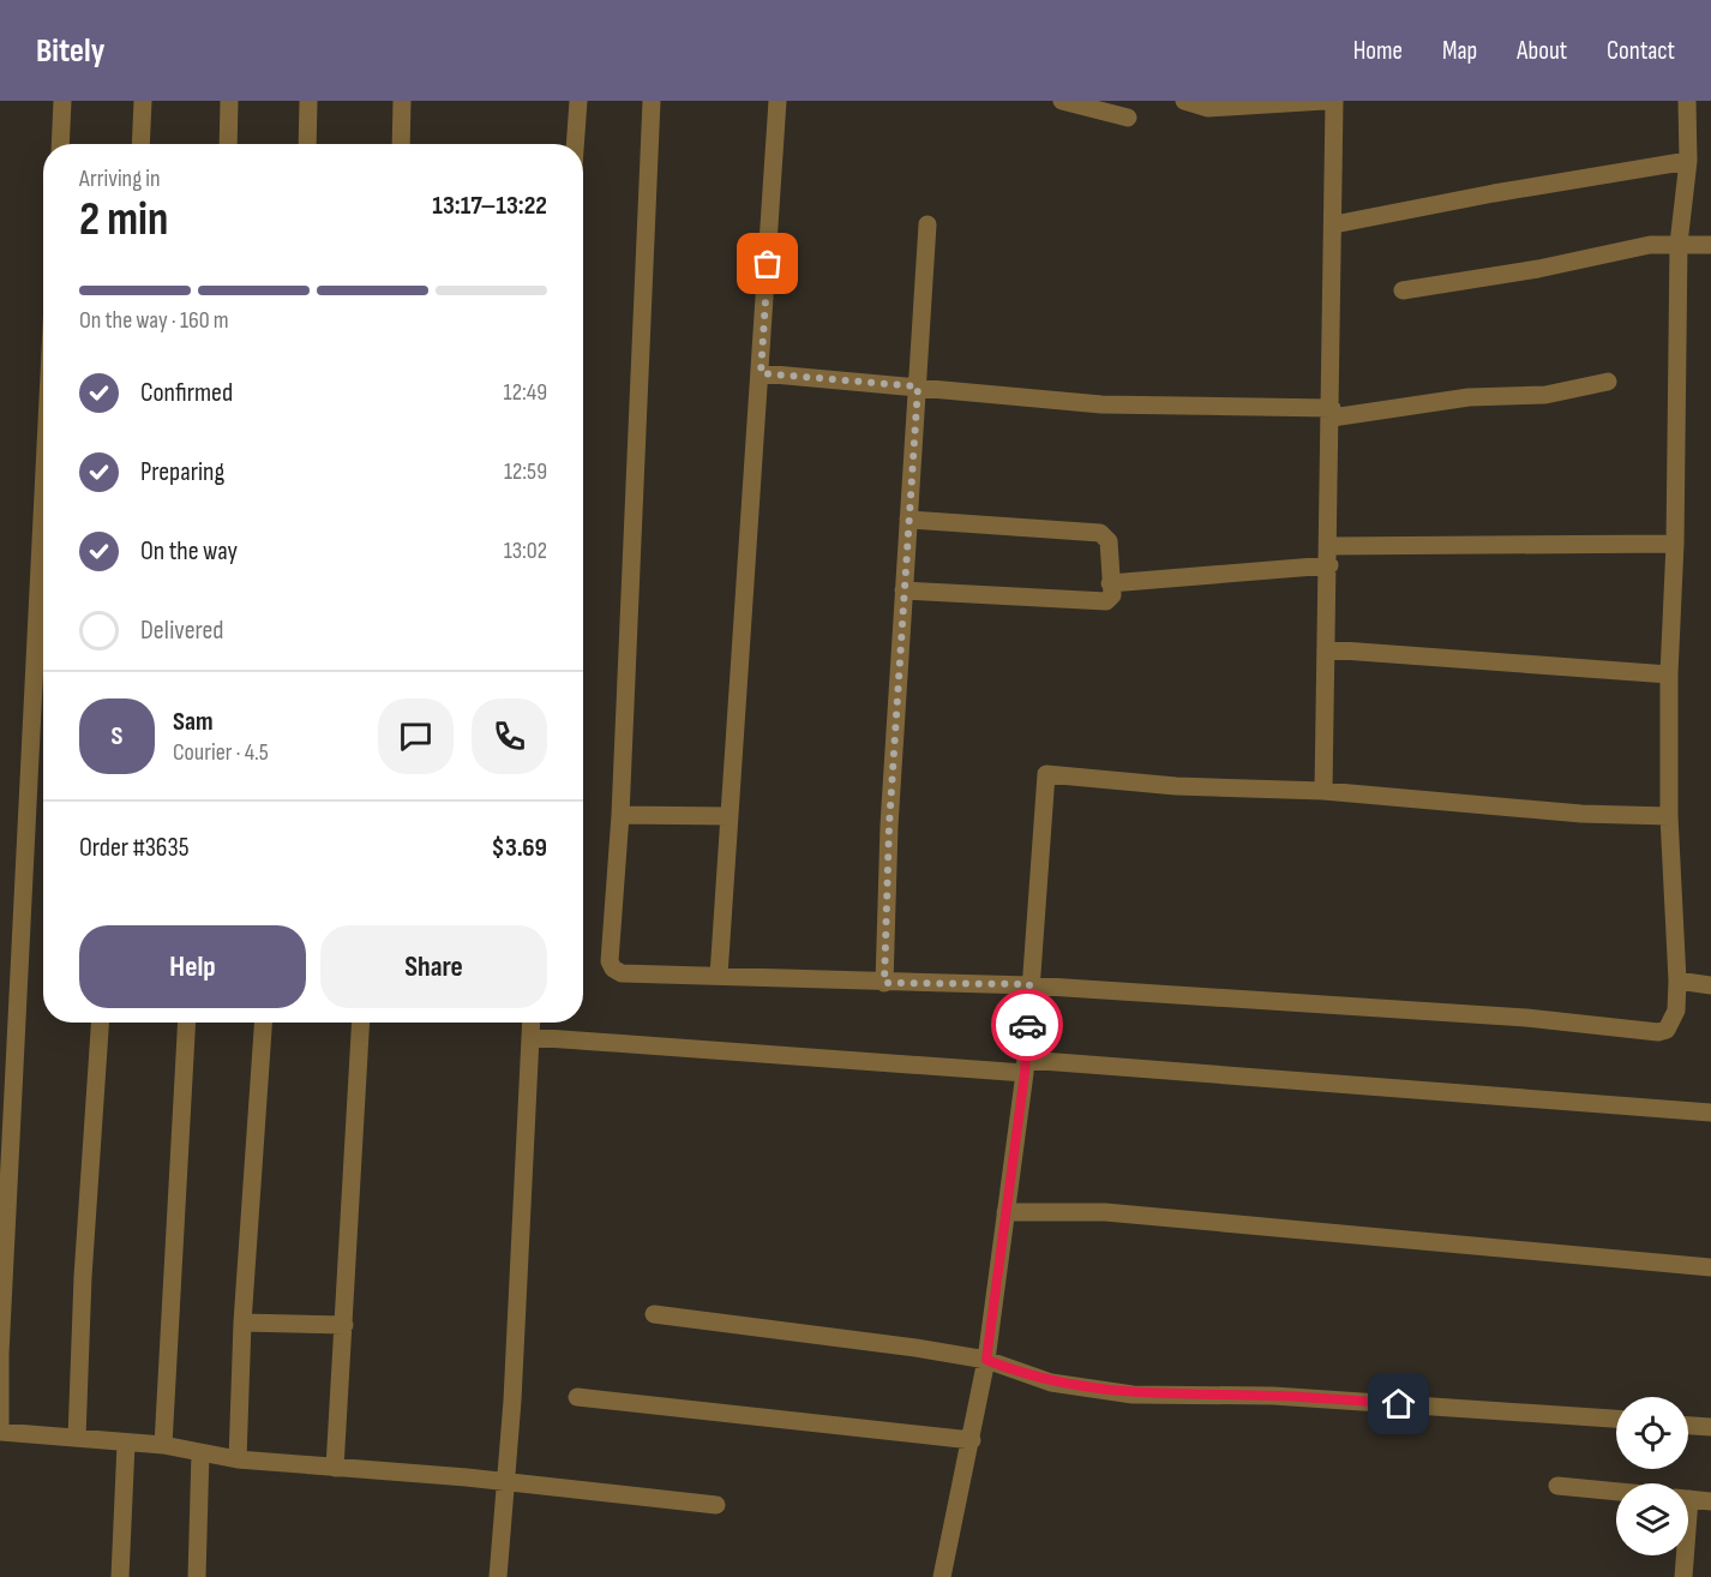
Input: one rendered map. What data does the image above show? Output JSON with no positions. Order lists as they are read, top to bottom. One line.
{"page":{"header":"Bitely","nav":["Home","Map","About","Contact"],"heading":["2 min","Arriving in","13:17–13:22"],"panel":["Sam","Courier · 4.5","Order #3635","$3.69"],"bar":"On the way · 160 m","list":[["Confirmed","12:49"],["Preparing","12:59"],["On the way","13:02"],"Delivered"],"round":"S","buttons":["Help","Share"]}}
